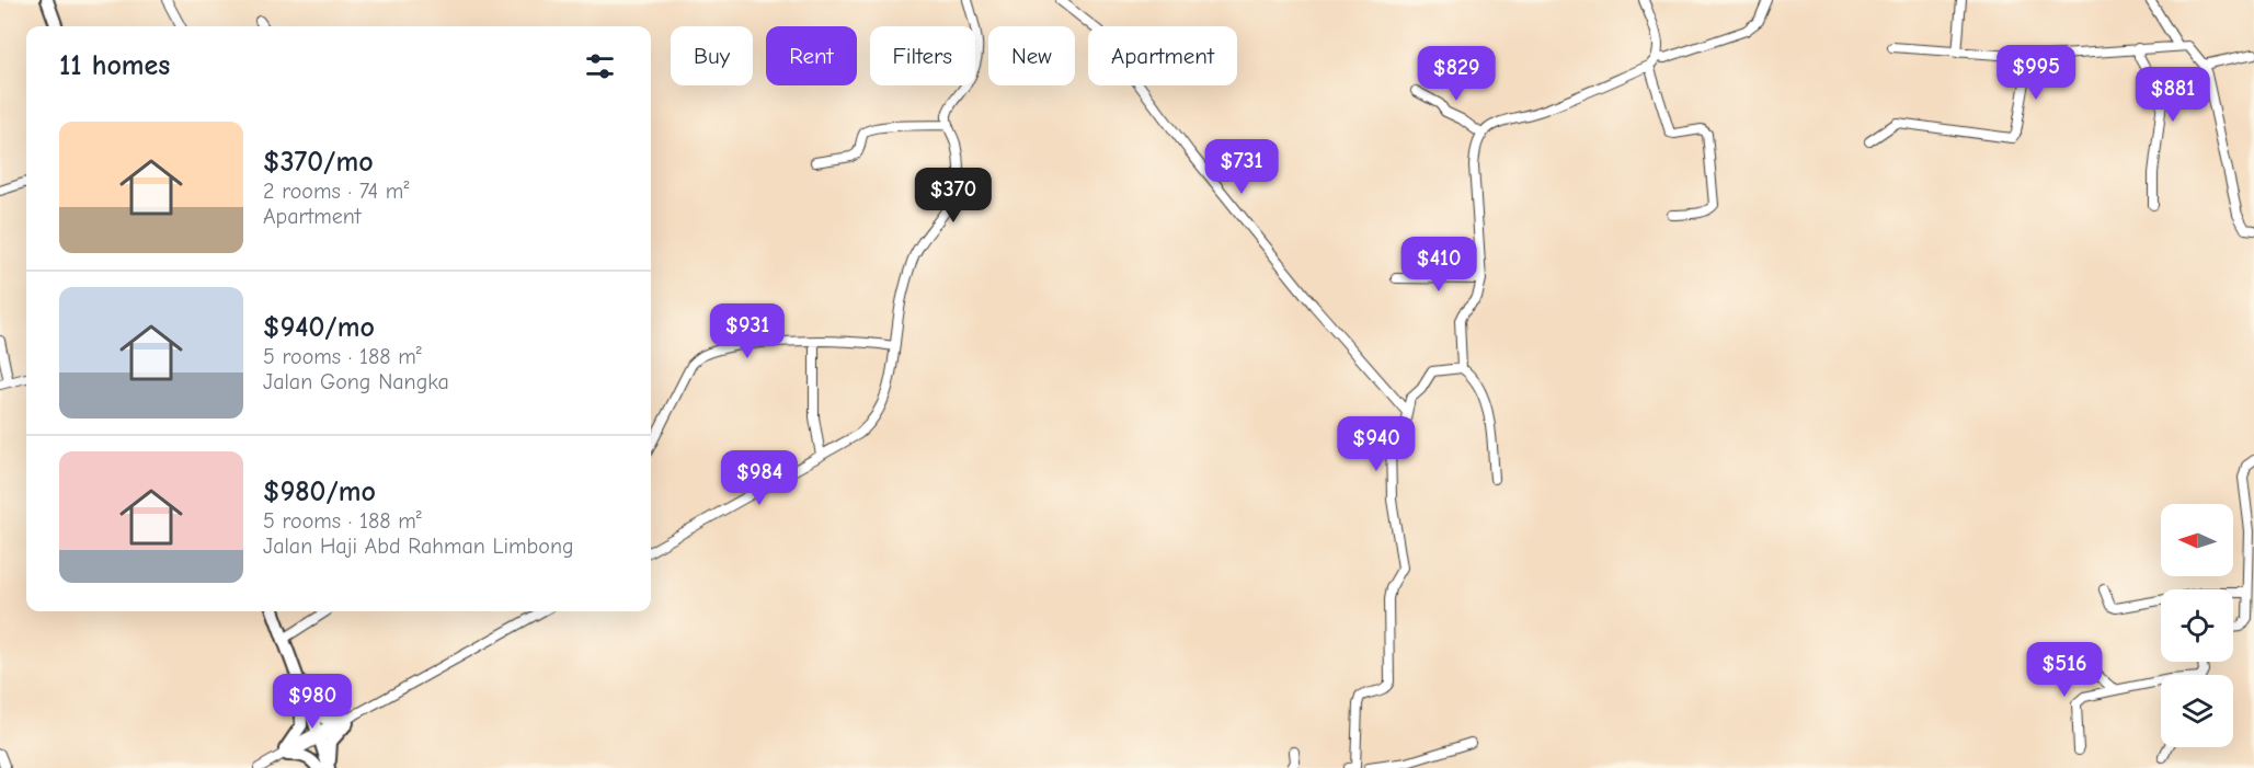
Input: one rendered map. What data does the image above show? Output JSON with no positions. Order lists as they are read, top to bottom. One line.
{"north":"left","page":{"chip":["Buy","Rent","Filters","New","Apartment"],"heading":"11 homes","price":["$995","$829","$881","$731","$370","$410","$931","$940","$984","$516","$980"],"list":[{"name":"$370/mo","note":"2 rooms · 74 m² · Apartment"},{"name":"$940/mo","note":"5 rooms · 188 m² · Jalan Gong Nangka"},{"name":"$980/mo","note":"5 rooms · 188 m² · Jalan Haji Abd Rahman Limbong"}]}}
